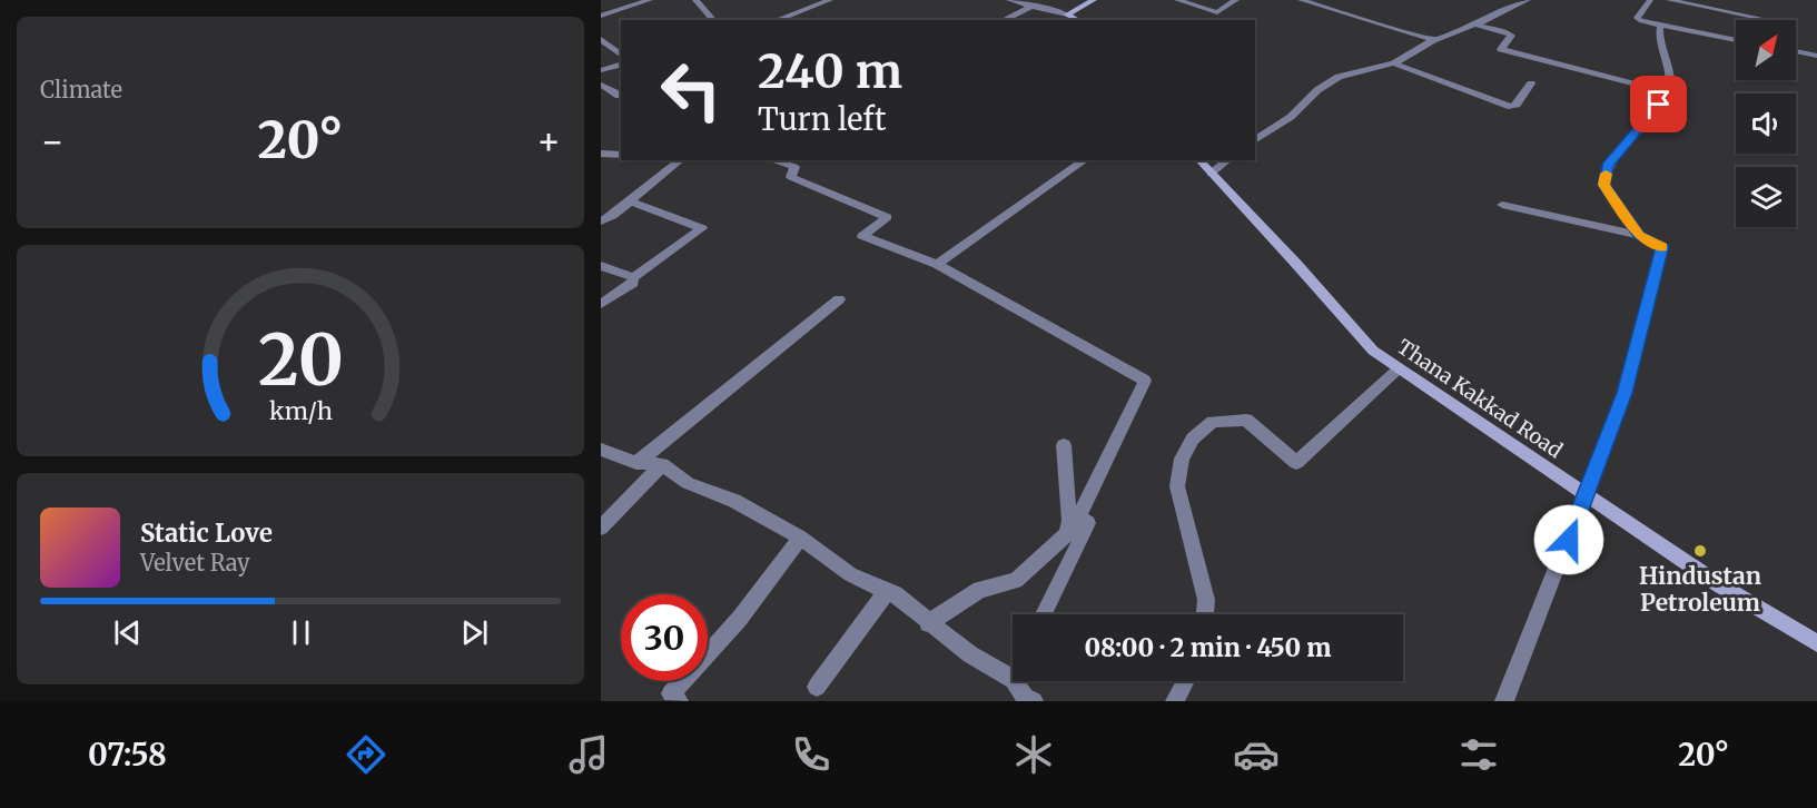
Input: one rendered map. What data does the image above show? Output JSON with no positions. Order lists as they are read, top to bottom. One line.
{"streets":{"main road":["Thana Kakkad Road"]},"places":["Hindustan Petroleum"],"north":"top right","page":{"tile":"Climate","turn":["240 m","Turn left"],"heat":["−","20°","+"],"song":["Static Love","Velvet Ray"],"limit":"30","trip":"08:00 · 2 min · 450 m","tabs":["07:58","20°"],"gauge":["20","km/h"]}}
